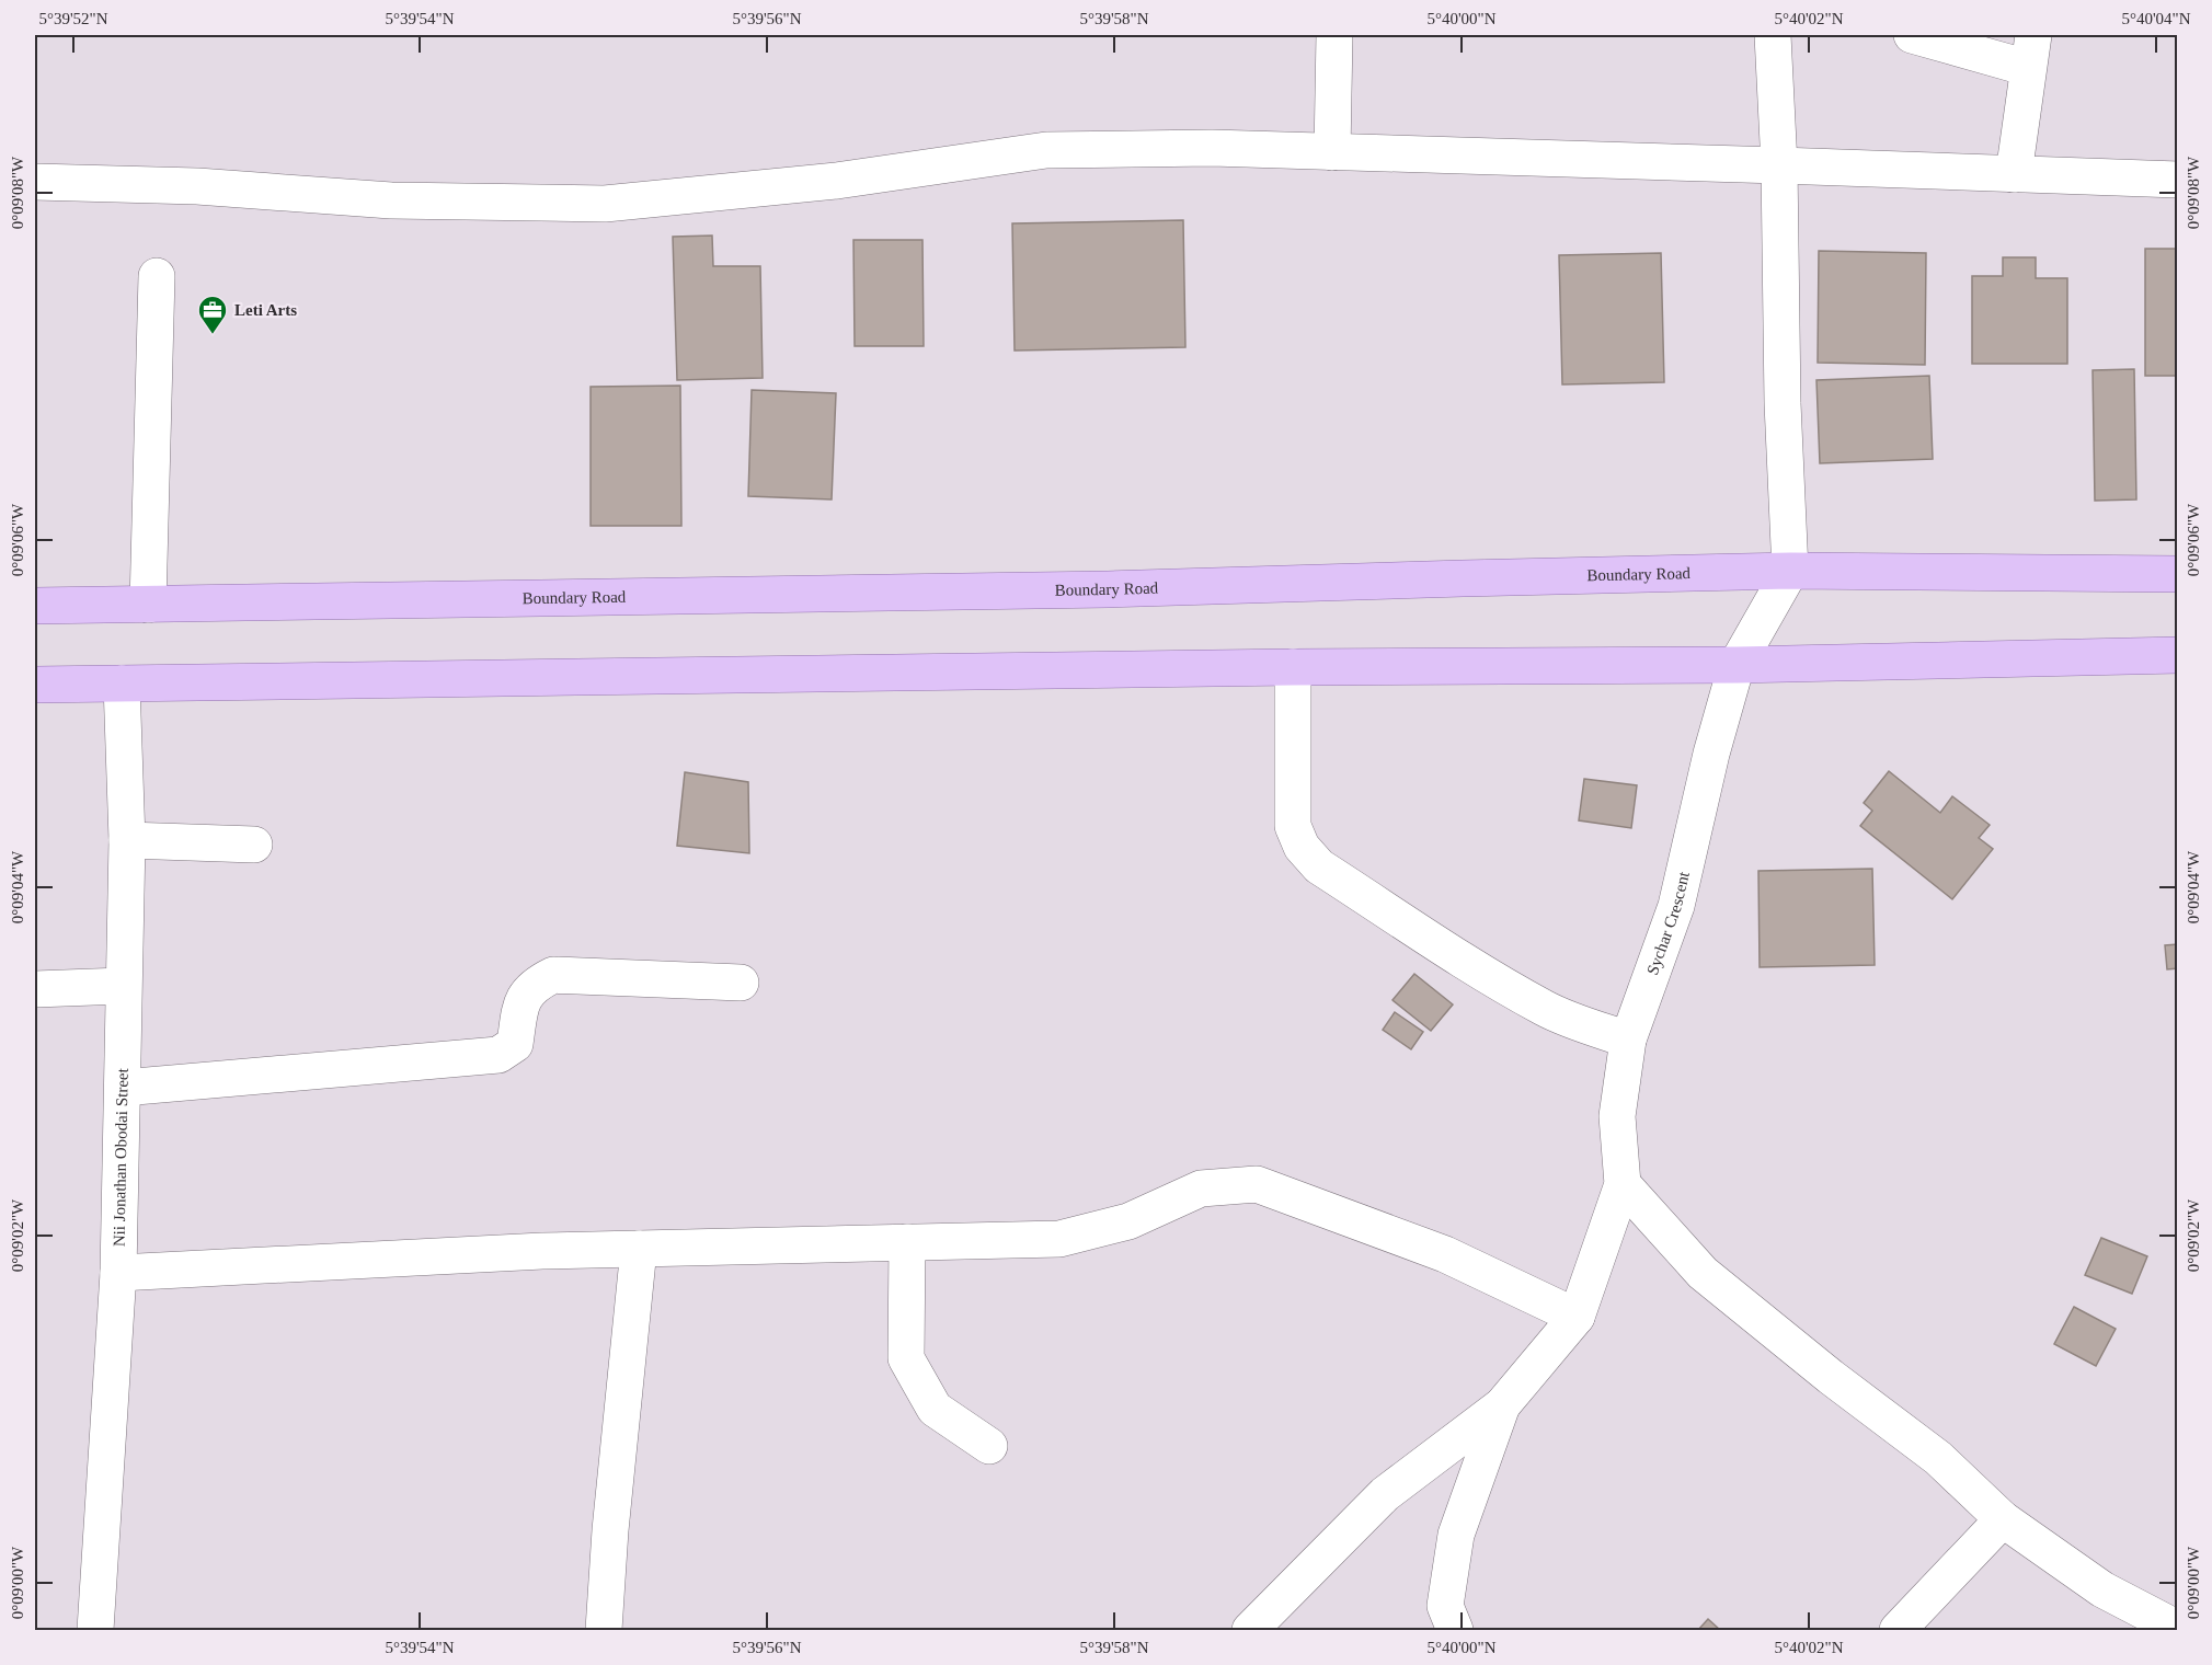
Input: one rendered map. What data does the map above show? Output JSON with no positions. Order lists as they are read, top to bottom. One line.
{"streets":{"main road":["Boundary Road"],"street":["Sychar Crescent","Nii Jonathan Obodai Street"]},"crossings":[["Boundary Road","Sychar Crescent"]],"places":{"office":["Leti Arts"]},"coordinates":["5°39'52\"N","5°39'54\"N","5°39'56\"N","5°39'58\"N","5°40'00\"N","5°40'02\"N","5°40'04\"N","0°09'08\"W","0°09'06\"W","0°09'04\"W","0°09'02\"W","0°09'00\"W"]}
